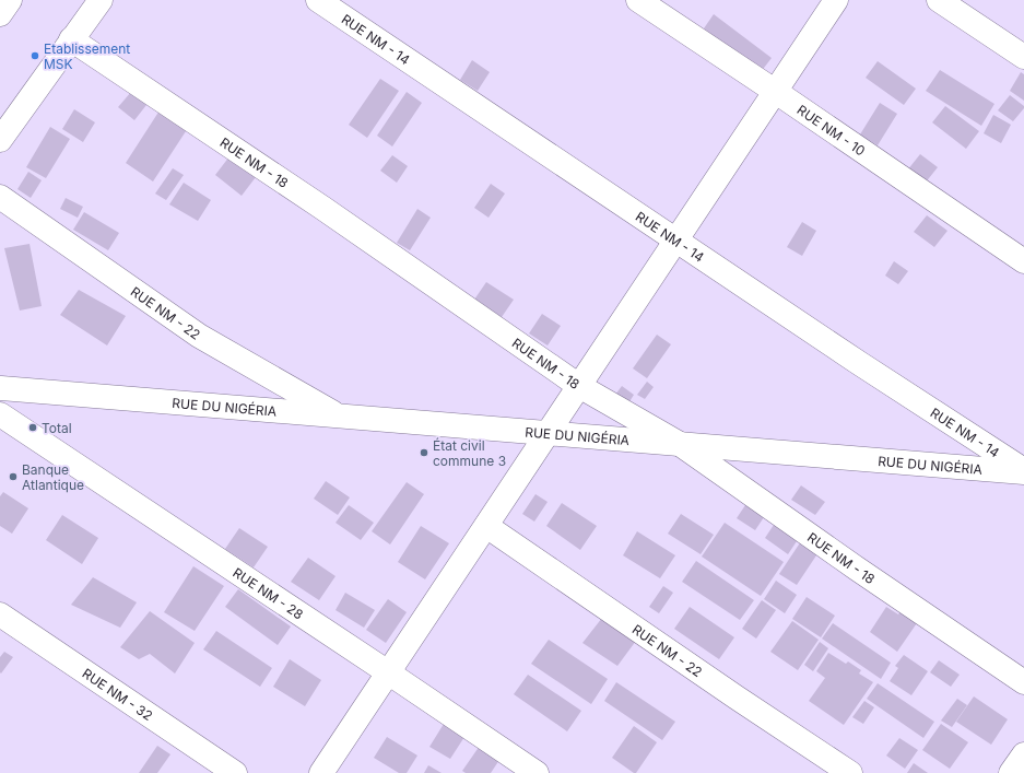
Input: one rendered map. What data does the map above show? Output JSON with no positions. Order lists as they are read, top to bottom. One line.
{"streets":{"street":["RUE NM - 14","RUE NM - 10","RUE NM - 18","RUE NM - 22","RUE DU NIGÉRIA","RUE NM - 28","RUE NM - 32"]},"crossings":[["RUE NM - 14","RUE DU NIGÉRIA"],["RUE NM - 18","RUE DU NIGÉRIA"],["RUE NM - 22","RUE DU NIGÉRIA"]],"places":["Etablissement MSK","Total","État civil commune 3","Banque Atlantique"]}
